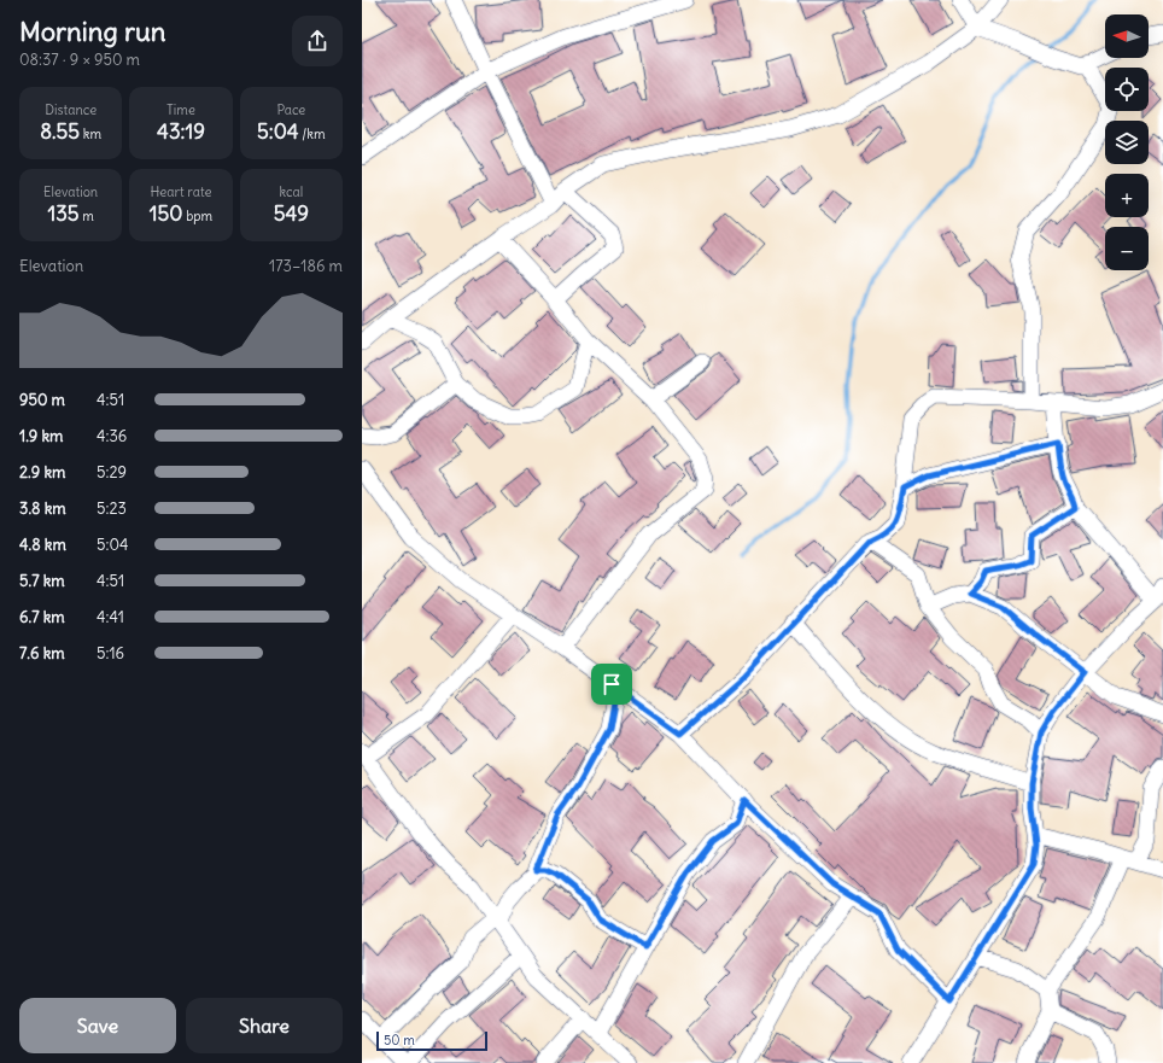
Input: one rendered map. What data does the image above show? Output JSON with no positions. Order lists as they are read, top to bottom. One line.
{"scale_bar":"50 m","north":"left","page":{"heading":["Morning run","08:37 · 9 × 950 m"],"map_buttons":["+","−"],"stats":[["Distance","8.55 km"],["Time","43:19"],["Pace","5:04 /km"],["Elevation","135 m"],["Heart rate","150 bpm"],["kcal","549"]],"chart":["Elevation","173–186 m"],"list":[{"name":"950 m","note":"4:51"},{"name":"1.9 km","note":"4:36"},{"name":"2.9 km","note":"5:29"},{"name":"3.8 km","note":"5:23"},{"name":"4.8 km","note":"5:04"},{"name":"5.7 km","note":"4:51"},{"name":"6.7 km","note":"4:41"},{"name":"7.6 km","note":"5:16"}],"buttons":["Save","Share"],"scale":"50 m"}}
